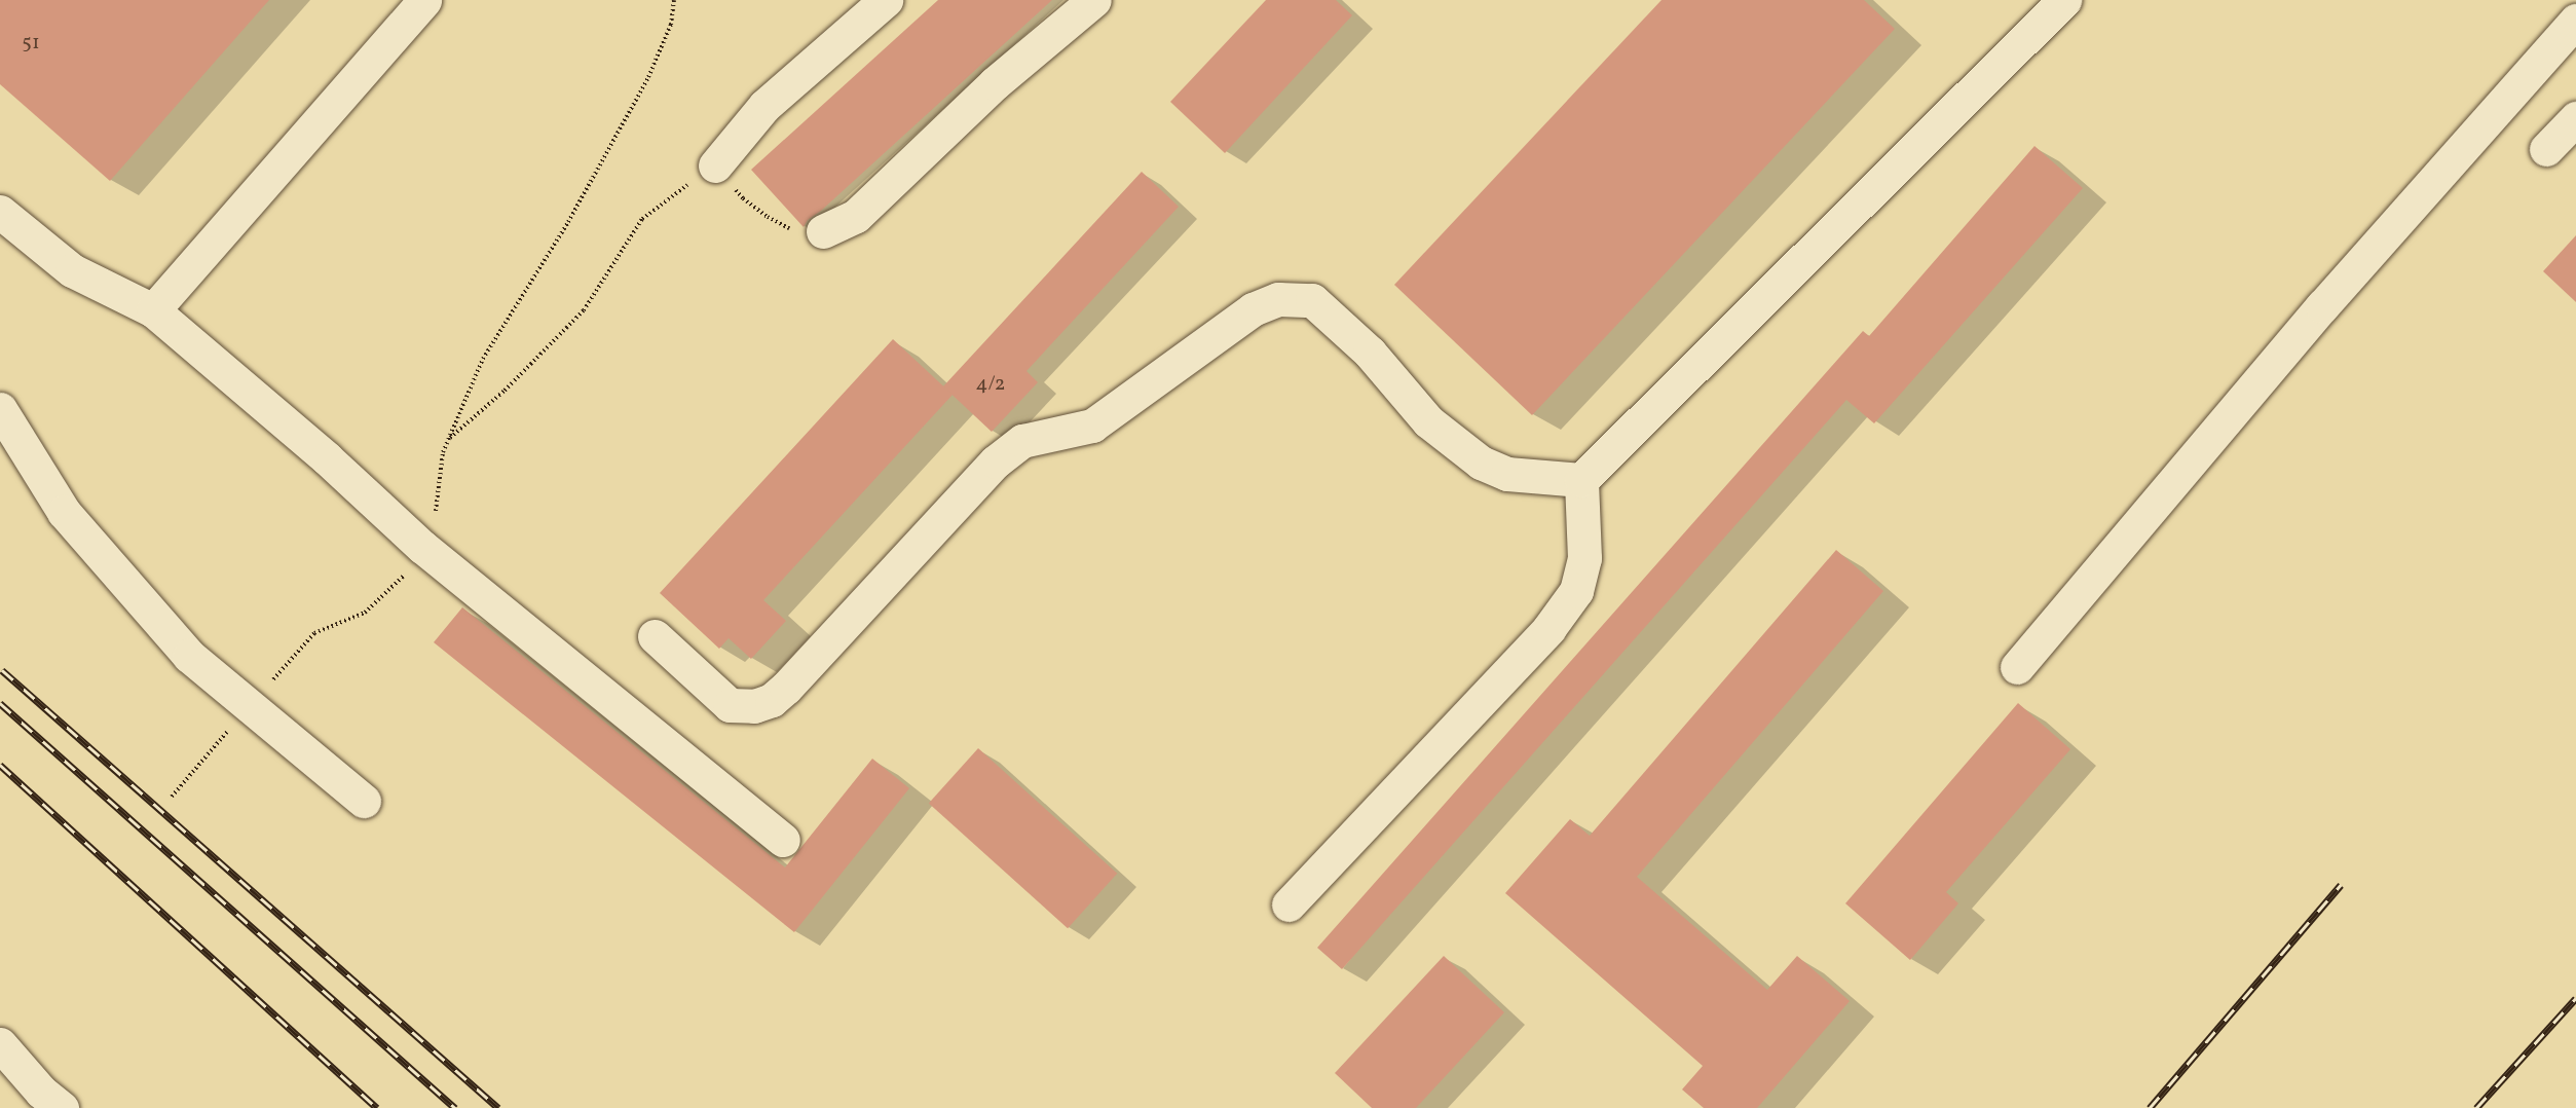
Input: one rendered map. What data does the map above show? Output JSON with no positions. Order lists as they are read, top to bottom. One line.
{"house_numbers":["51","4/2"]}
